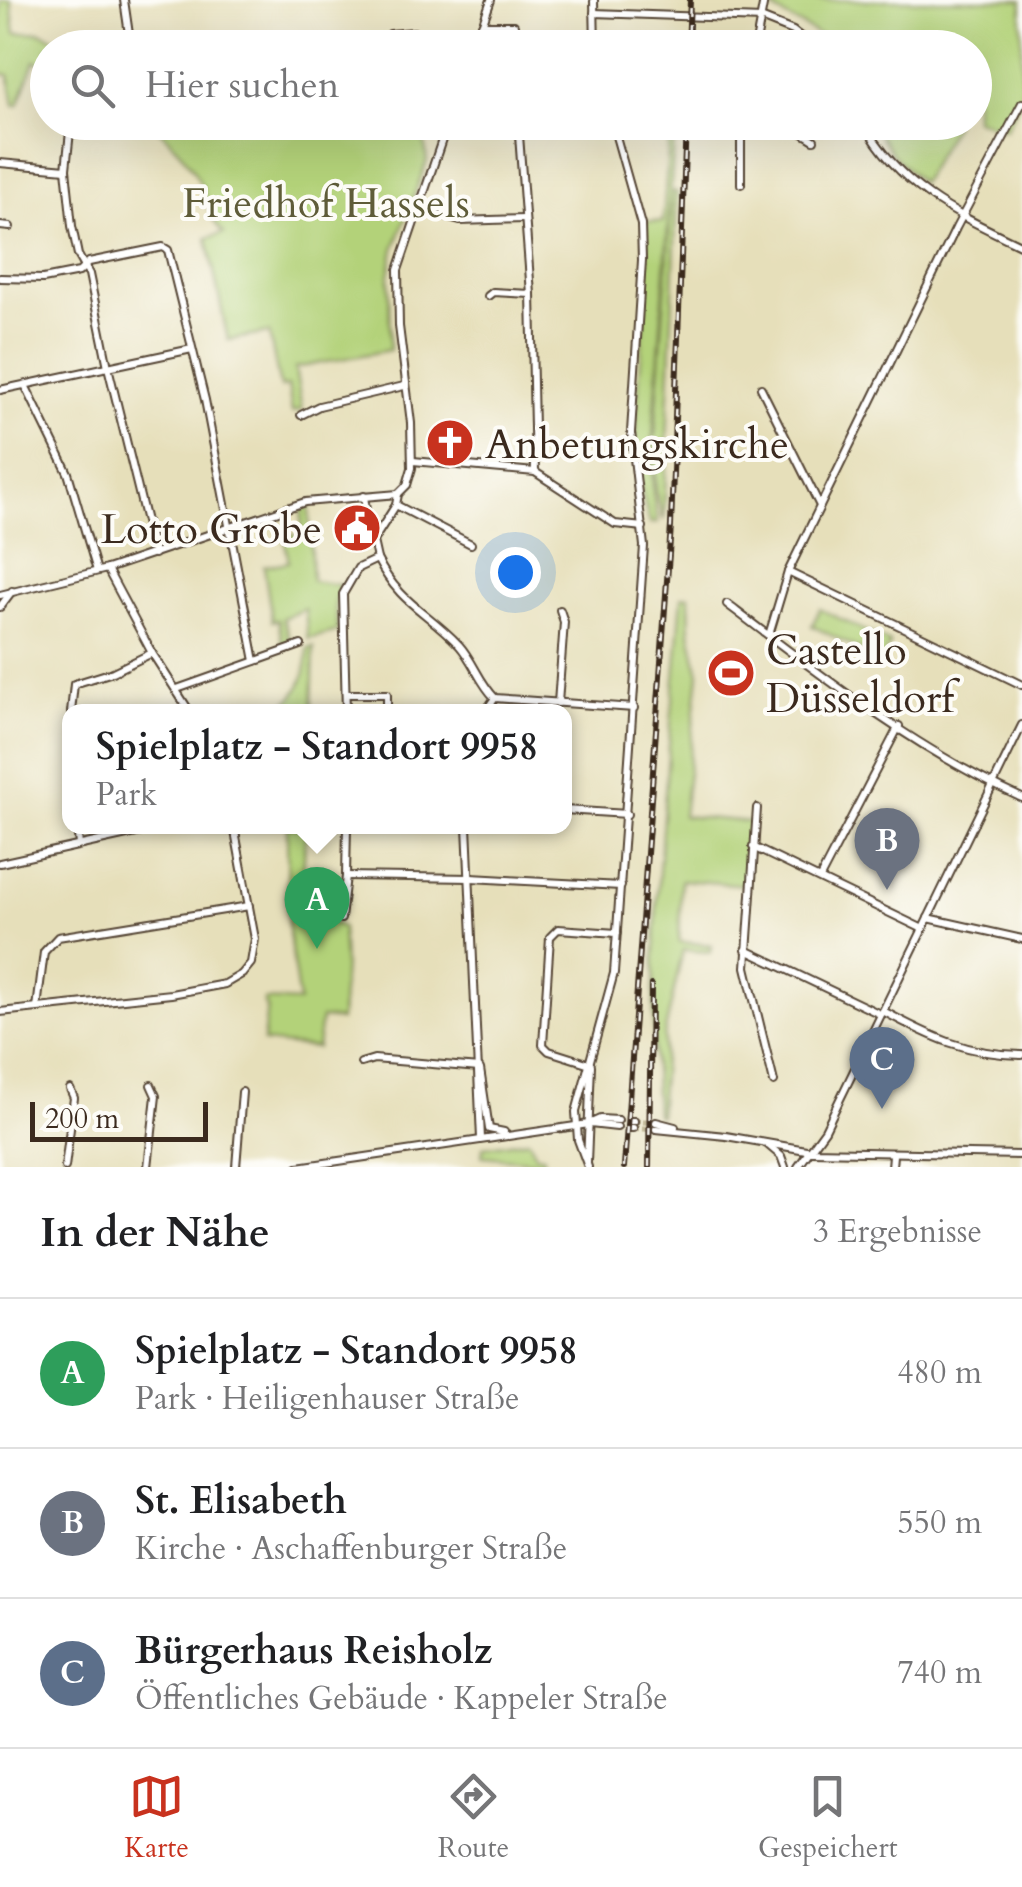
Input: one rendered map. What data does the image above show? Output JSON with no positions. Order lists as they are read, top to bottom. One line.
{"parks":["Friedhof Hassels"],"places":{"church":["Anbetungskirche"],"public building":["Lotto Grobe"],"sports":["Castello Düsseldorf"]},"scale_bar":"200 m","page":{"search":"Hier suchen","popup":["Spielplatz - Standort 9958","Park"],"pins":["B","A","C"],"scale":"200 m","heading":["In der Nähe","3 Ergebnisse"],"list":[{"mark":"A","name":"Spielplatz - Standort 9958","note":"Park · Heiligenhauser Straße","value":"480 m"},{"mark":"B","name":"St. Elisabeth","note":"Kirche · Aschaffenburger Straße","value":"550 m"},{"mark":"C","name":"Bürgerhaus Reisholz","note":"Öffentliches Gebäude · Kappeler Straße","value":"740 m"}],"nav":["Karte","Route","Gespeichert"]}}
